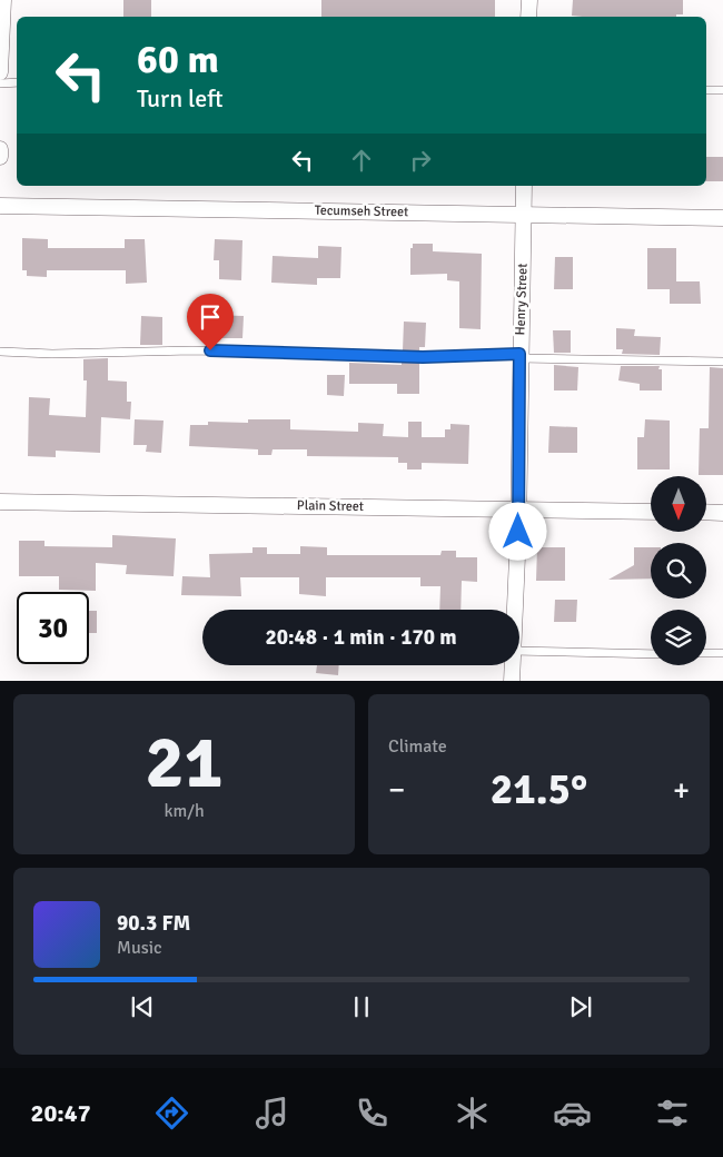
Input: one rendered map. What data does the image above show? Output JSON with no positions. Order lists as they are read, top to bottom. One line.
{"streets":{"street":["Tecumseh Street","Henry Street","Plain Street"]},"crossings":[["Tecumseh Street","Henry Street"],["Henry Street","Plain Street"]],"north":"bottom","page":{"turn":["60 m","Turn left"],"limit":"30","trip":"20:48 · 1 min · 170 m","tile":[["21","km/h"],"Climate"],"heat":["−","21.5°","+"],"song":["90.3 FM","Music"],"tabs":"20:47"}}
